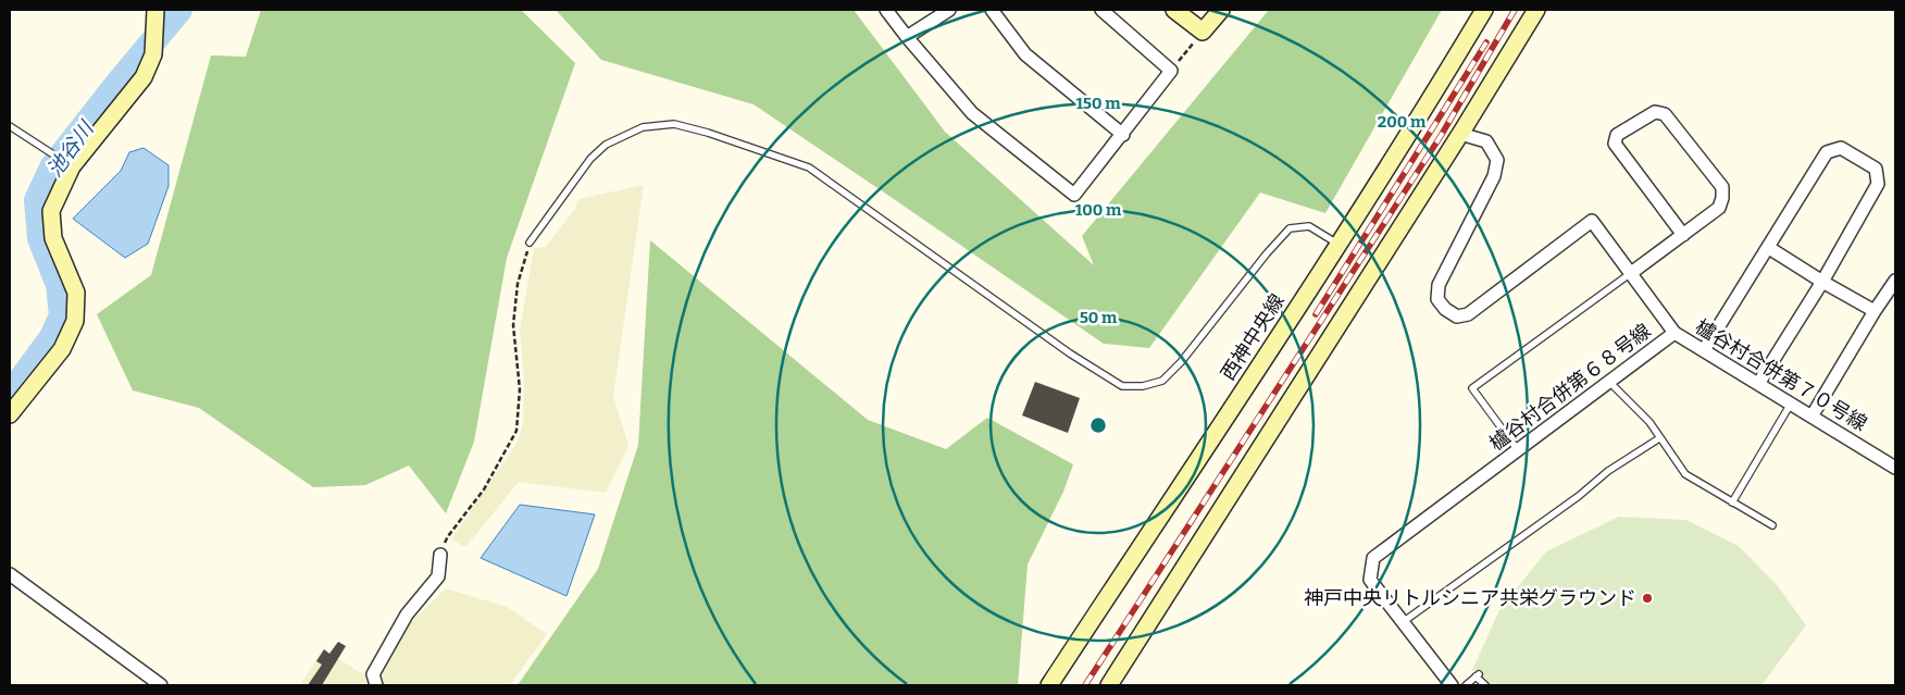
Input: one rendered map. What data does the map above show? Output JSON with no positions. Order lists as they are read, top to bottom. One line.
{"streets":{"street":["西神中央線","櫨谷村合併第７０号線","櫨谷村合併第６８号線"]},"crossings":[["櫨谷村合併第７０号線","櫨谷村合併第６８号線"]],"water":["池谷川"],"places":["神戸中央リトルシニア共栄グラウンド"],"rings":["150 m","200 m","100 m","50 m"]}
